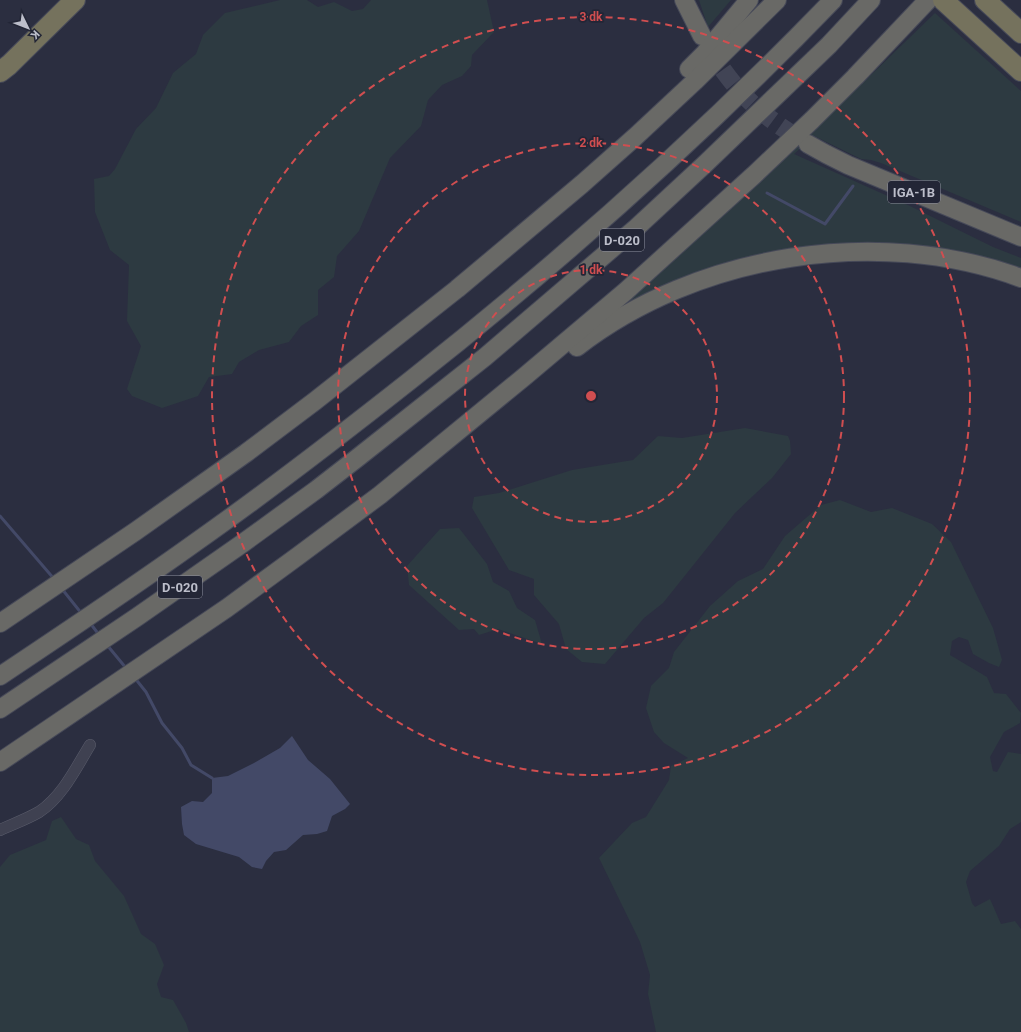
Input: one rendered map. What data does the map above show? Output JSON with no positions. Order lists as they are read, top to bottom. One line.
{"streets":{"highway":["IGA-1B","D-020"]},"north":"bottom right","rings":["3 dk","2 dk","1 dk"]}
